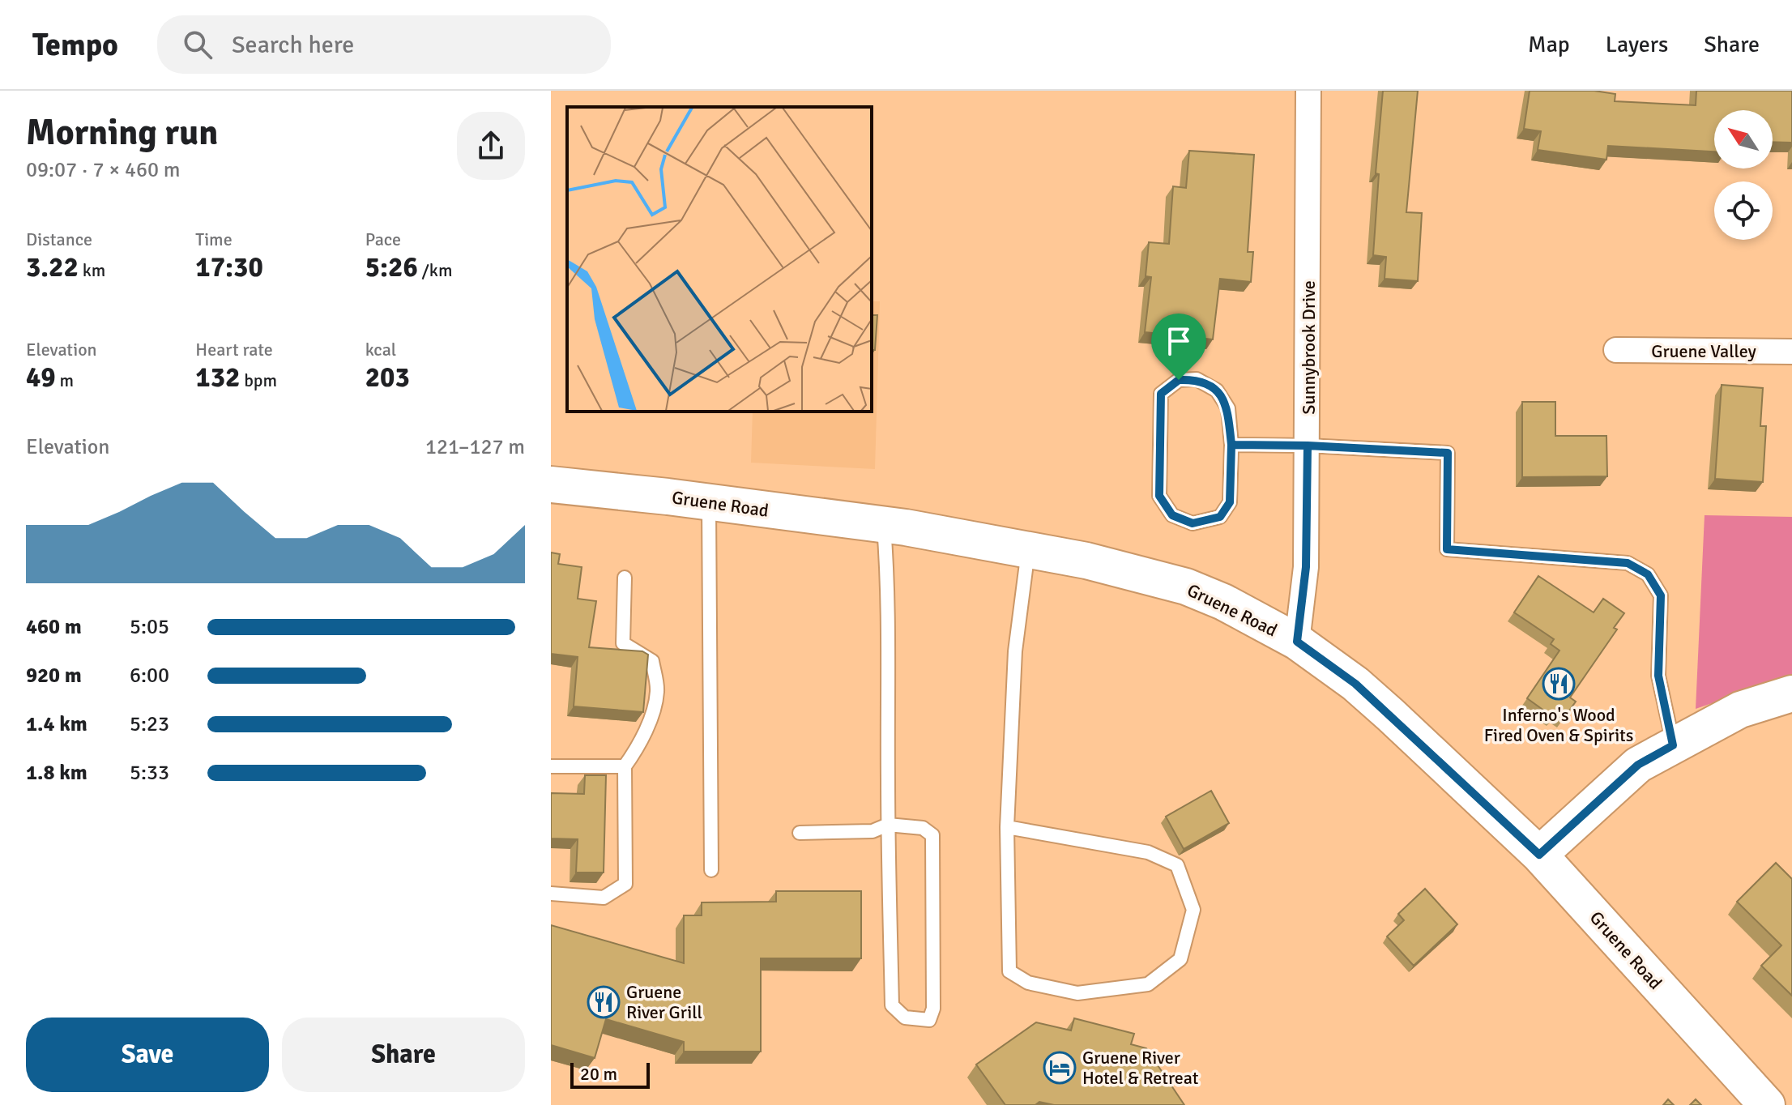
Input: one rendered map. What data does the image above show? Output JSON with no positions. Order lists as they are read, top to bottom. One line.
{"streets":{"street":["Sunnybrook Drive","Gruene Valley","Gruene Road"]},"crossings":[["Sunnybrook Drive","Gruene Road"]],"places":{"restaurant":["Inferno's Wood Fired Oven & Spirits","Gruene River Grill"],"hotel":["Gruene River Hotel & Retreat"]},"scale_bar":"20 m","north":"top left","page":{"header":"Tempo","search":"Search here","nav":["Map","Layers","Share"],"heading":["Morning run","09:07 · 7 × 460 m"],"stats":[["Distance","3.22 km"],["Time","17:30"],["Pace","5:26 /km"],["Elevation","49 m"],["Heart rate","132 bpm"],["kcal","203"]],"chart":["Elevation","121–127 m"],"list":[{"name":"460 m","note":"5:05"},{"name":"920 m","note":"6:00"},{"name":"1.4 km","note":"5:23"},{"name":"1.8 km","note":"5:33"}],"buttons":["Save","Share"],"scale":"20 m"}}
